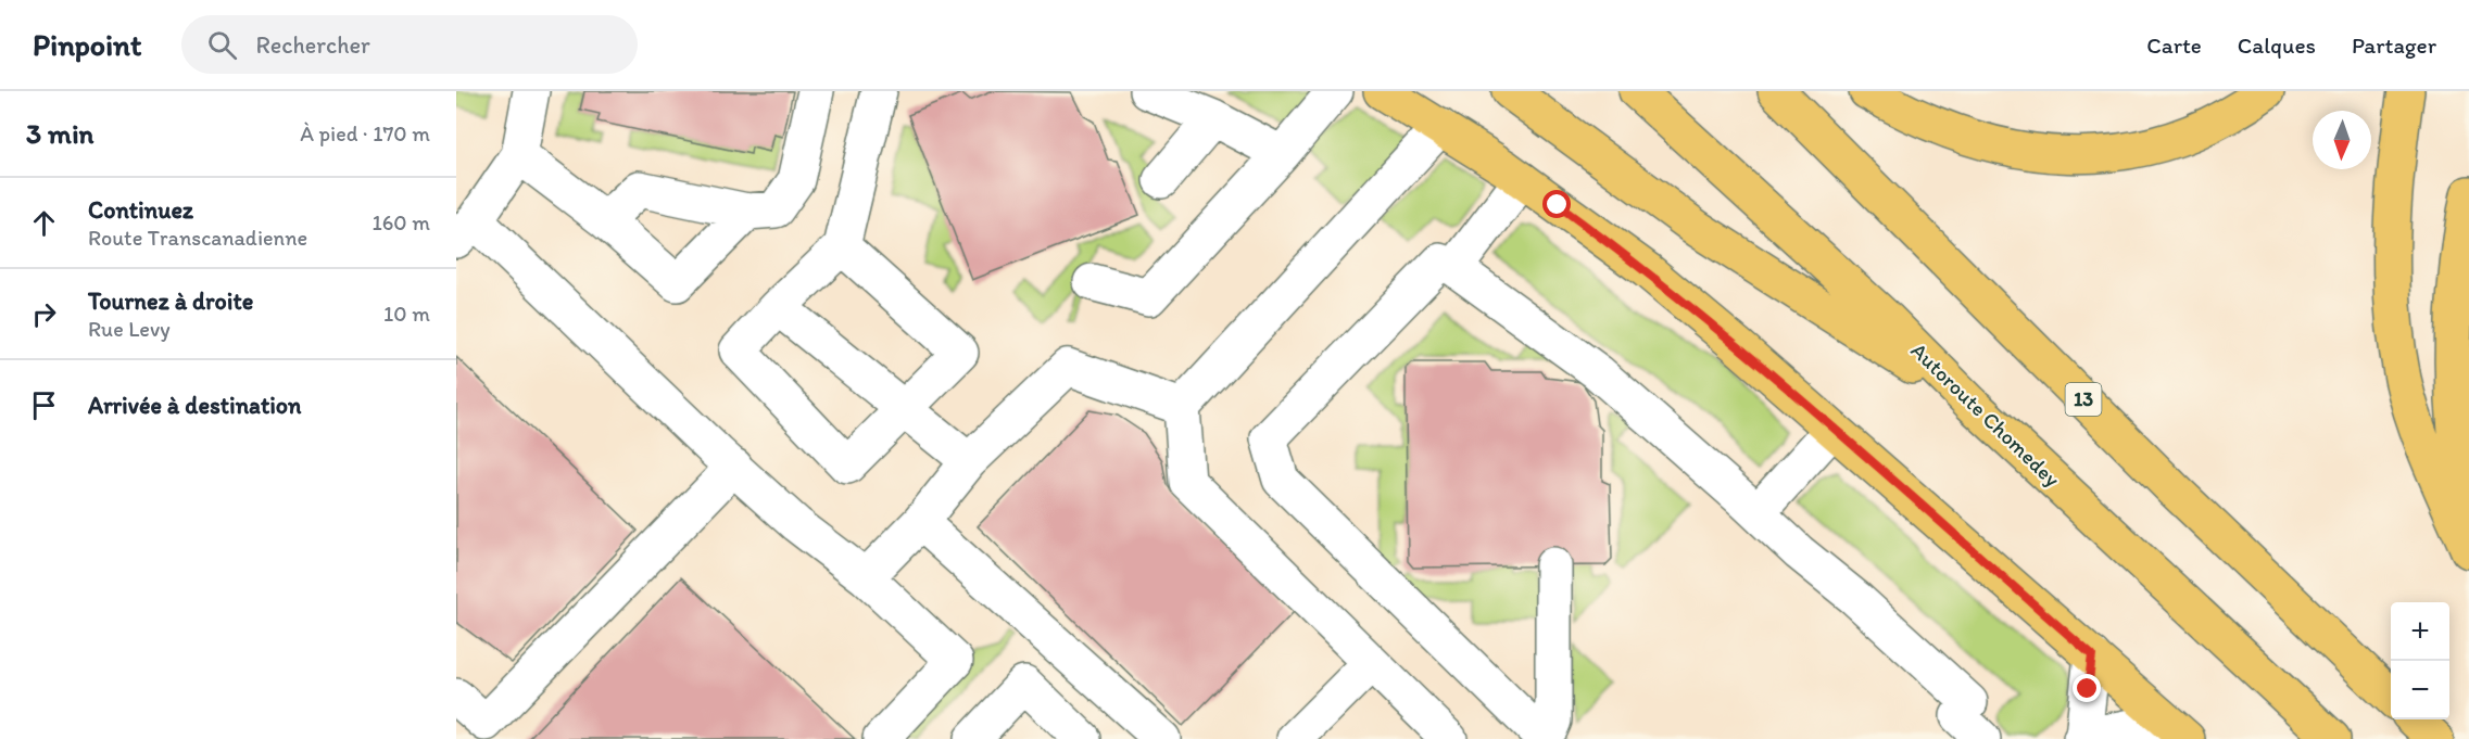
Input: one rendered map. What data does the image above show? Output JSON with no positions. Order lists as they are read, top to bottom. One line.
{"streets":{"main road":["13","Autoroute Chomedey"]},"north":"bottom","page":{"header":"Pinpoint","search":"Rechercher","nav":["Carte","Calques","Partager"],"heading":["3 min","À pied · 170 m"],"list":[["Continuez","Route Transcanadienne","160 m"],["Tournez à droite","Rue Levy","10 m"],"Arrivée à destination"],"map_buttons":["+","−"]}}
